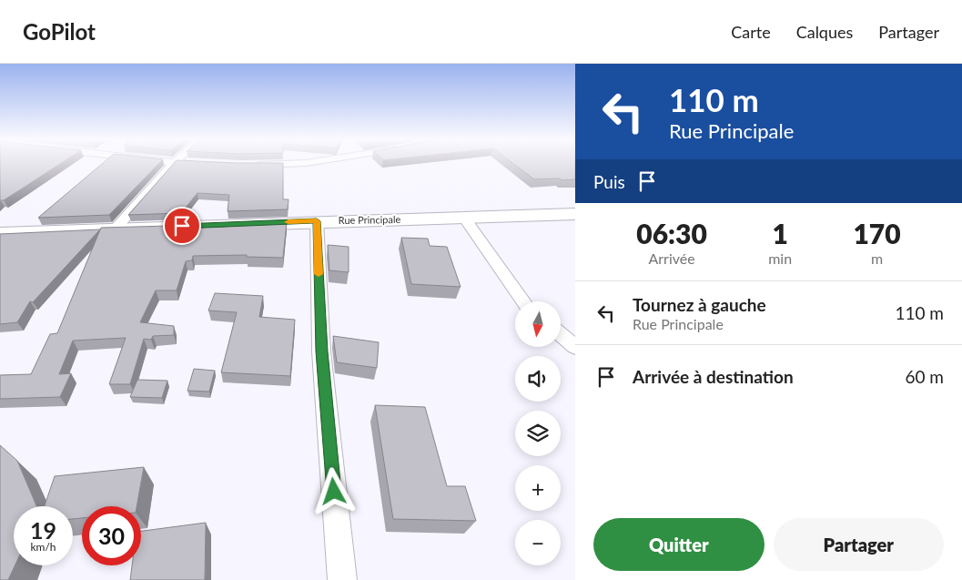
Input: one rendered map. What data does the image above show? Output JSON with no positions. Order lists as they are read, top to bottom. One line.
{"streets":{"main road":["Rue Principale"]},"north":"bottom","page":{"header":"GoPilot","nav":["Carte","Calques","Partager"],"turn":["110 m","Rue Principale"],"then":"Puis","eta":["06:30","Arrivée","1","min","170","m"],"list":[{"name":"Tournez à gauche","note":"Rue Principale","value":"110 m"},{"name":"Arrivée à destination","value":"60 m"}],"map_buttons":["+","−"],"speed":"19 km/h","limit":"30","buttons":["Quitter","Partager"]}}
